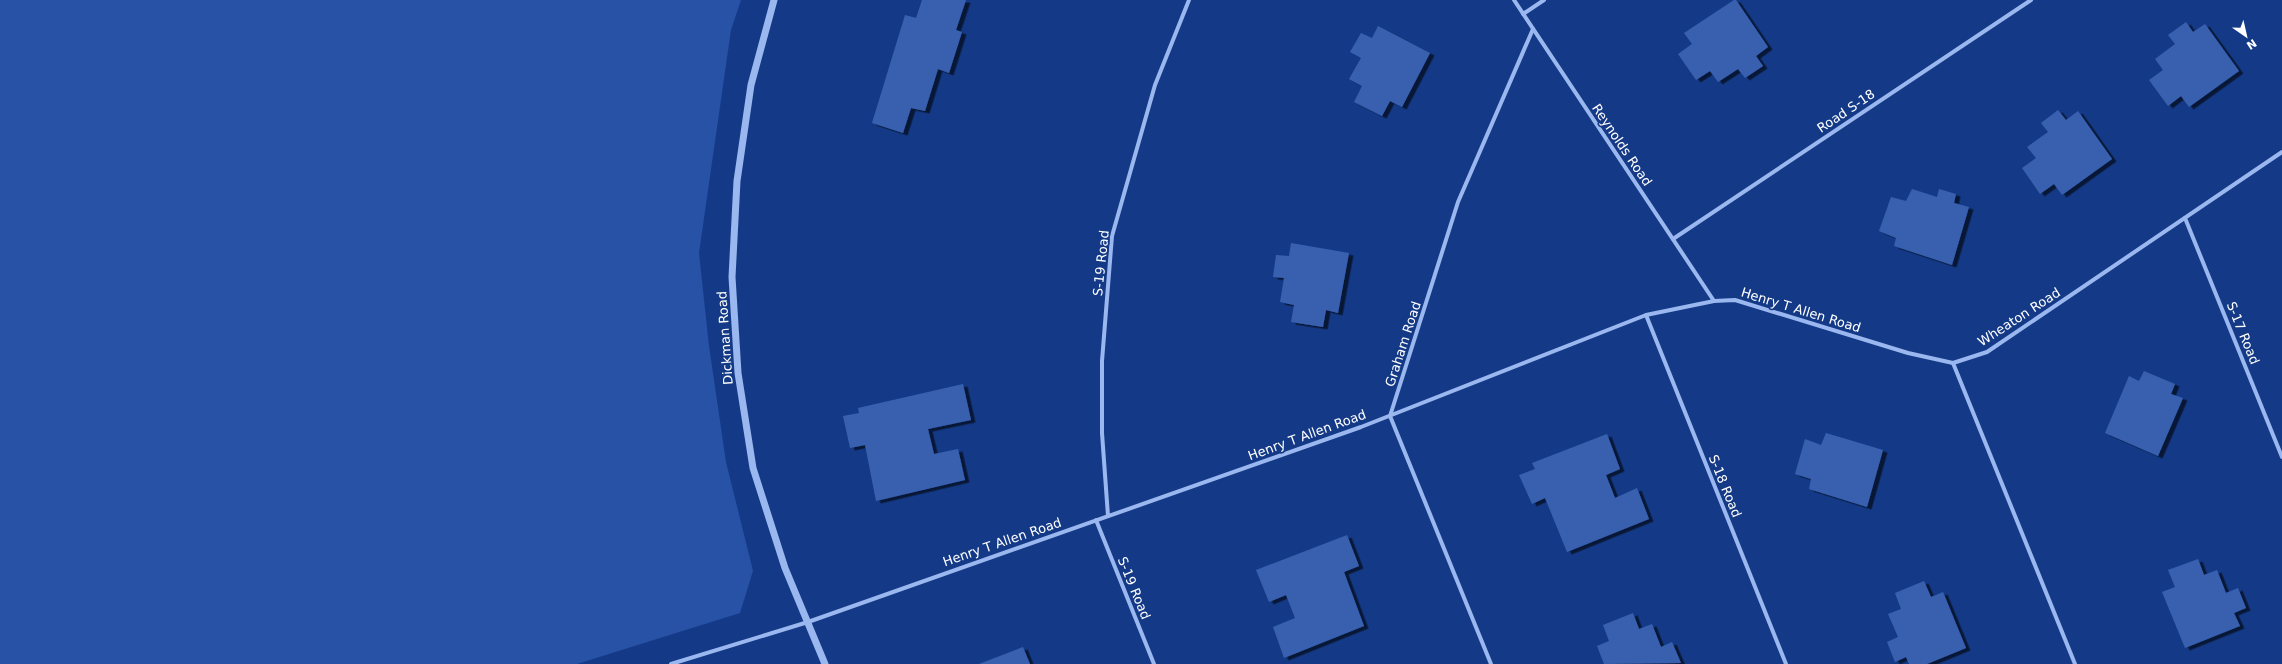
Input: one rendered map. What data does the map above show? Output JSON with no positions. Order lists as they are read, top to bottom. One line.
{"streets":{"street":["Road S-18","Reynolds Road","S-19 Road","Henry T Allen Road","Wheaton Road","S-17 Road","Dickman Road","Graham Road","S-18 Road"]},"crossings":[["Road S-18","Reynolds Road"],["Reynolds Road","Henry T Allen Road"],["Reynolds Road","Graham Road"],["S-19 Road","Henry T Allen Road"],["Henry T Allen Road","Wheaton Road"],["Henry T Allen Road","Dickman Road"],["Henry T Allen Road","Graham Road"],["Henry T Allen Road","S-18 Road"],["Wheaton Road","S-17 Road"]],"north":"bottom right"}
